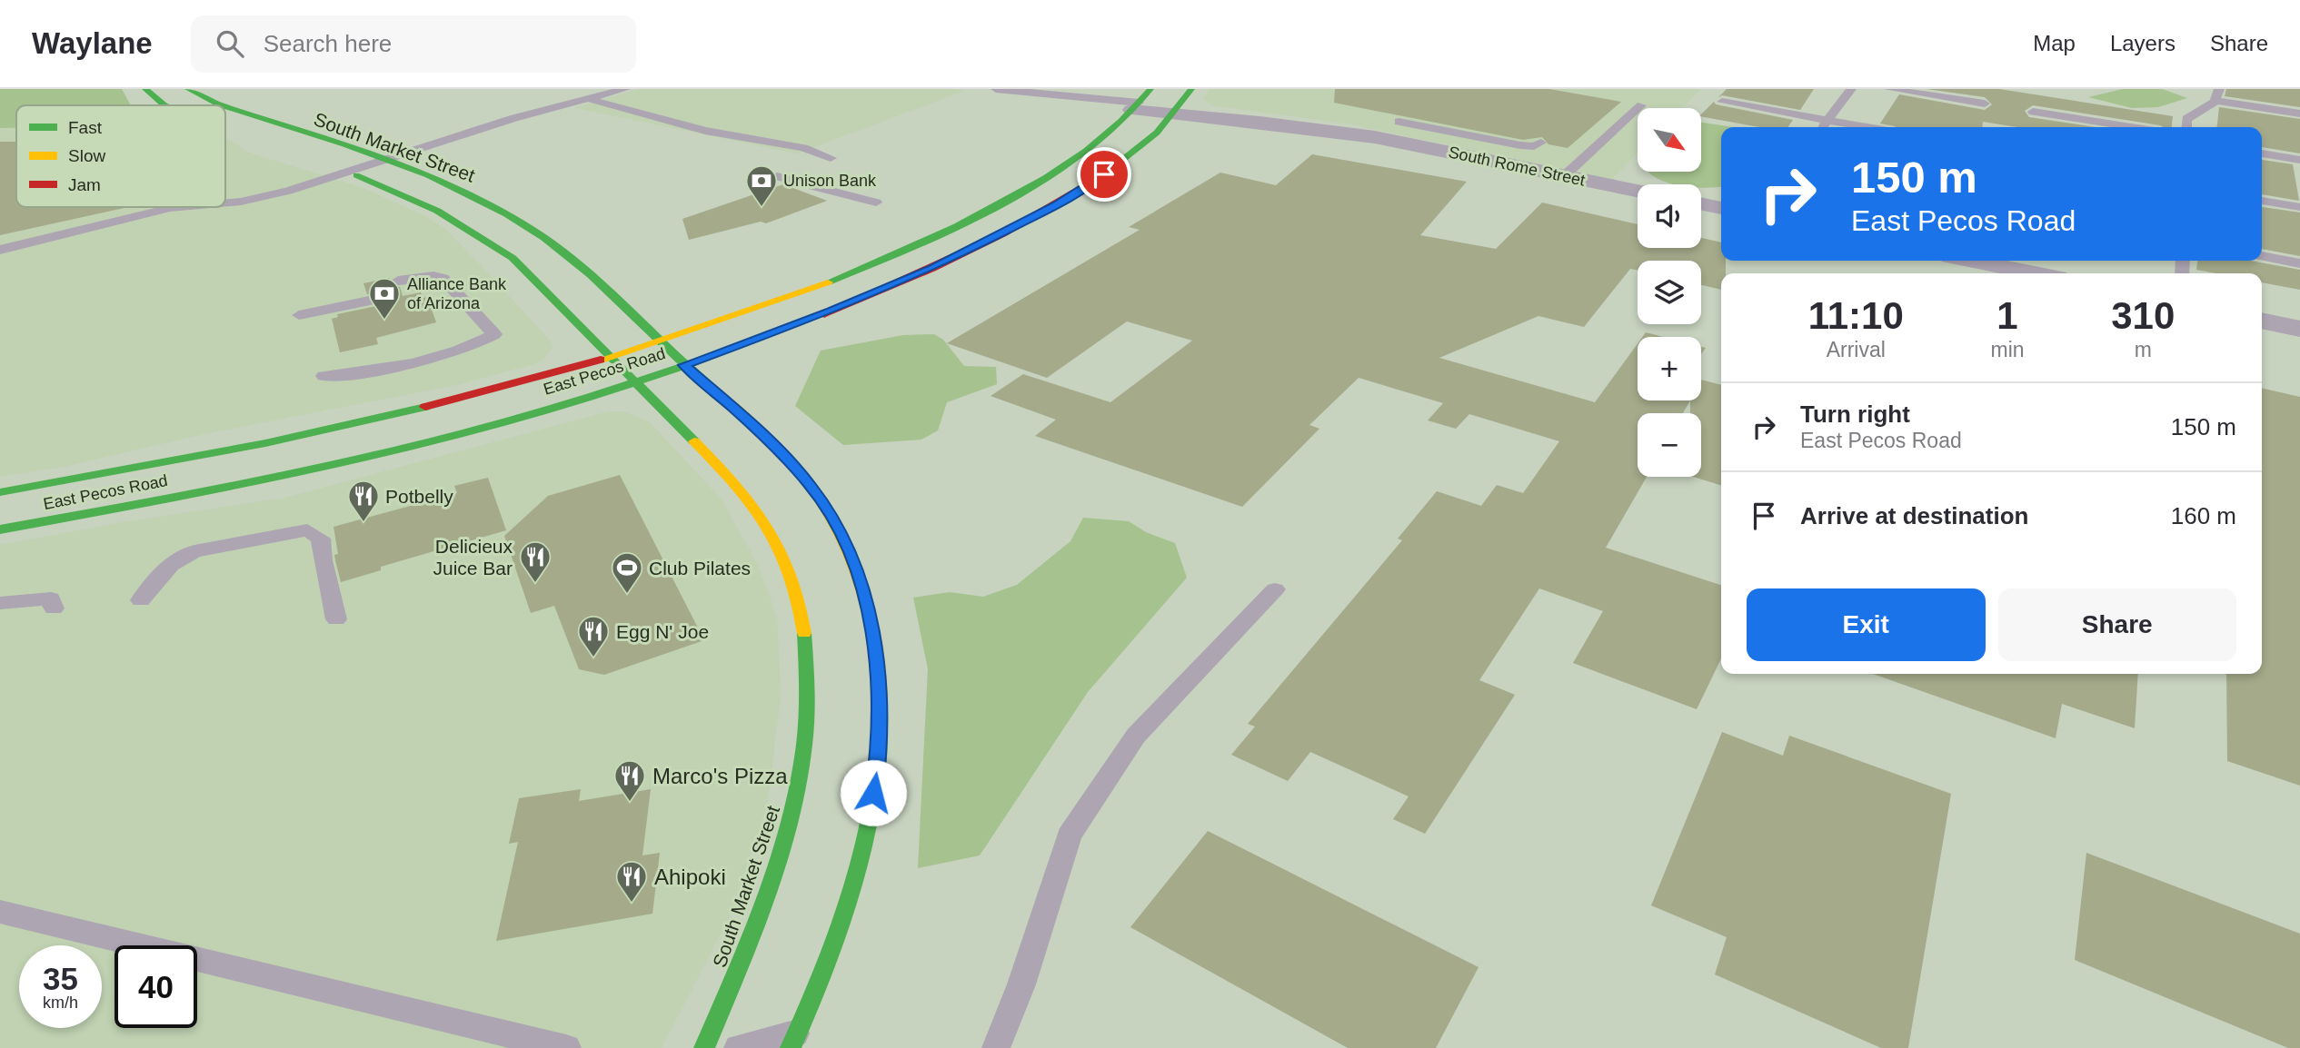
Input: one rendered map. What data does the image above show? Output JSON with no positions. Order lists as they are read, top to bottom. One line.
{"streets":{"street":["South Market Street","South Rome Street","East Pecos Road"]},"crossings":[["South Market Street","East Pecos Road"],["South Rome Street","East Pecos Road"]],"places":{"bank":["Unison Bank","Alliance Bank of Arizona"],"restaurant":["Potbelly","Delicieux Juice Bar","Egg N' Joe","Marco's Pizza","Ahipoki"],"sports":["Club Pilates"]},"legend":["Fast","Slow","Jam"],"north":"bottom right","page":{"header":"Waylane","search":"Search here","nav":["Map","Layers","Share"],"map_buttons":["+","−"],"turn":["150 m","East Pecos Road"],"eta":["11:10","Arrival","1","min","310","m"],"list":[{"name":"Turn right","note":"East Pecos Road","value":"150 m"},{"name":"Arrive at destination","value":"160 m"}],"buttons":["Exit","Share"],"speed":"35 km/h","limit":"40"}}
